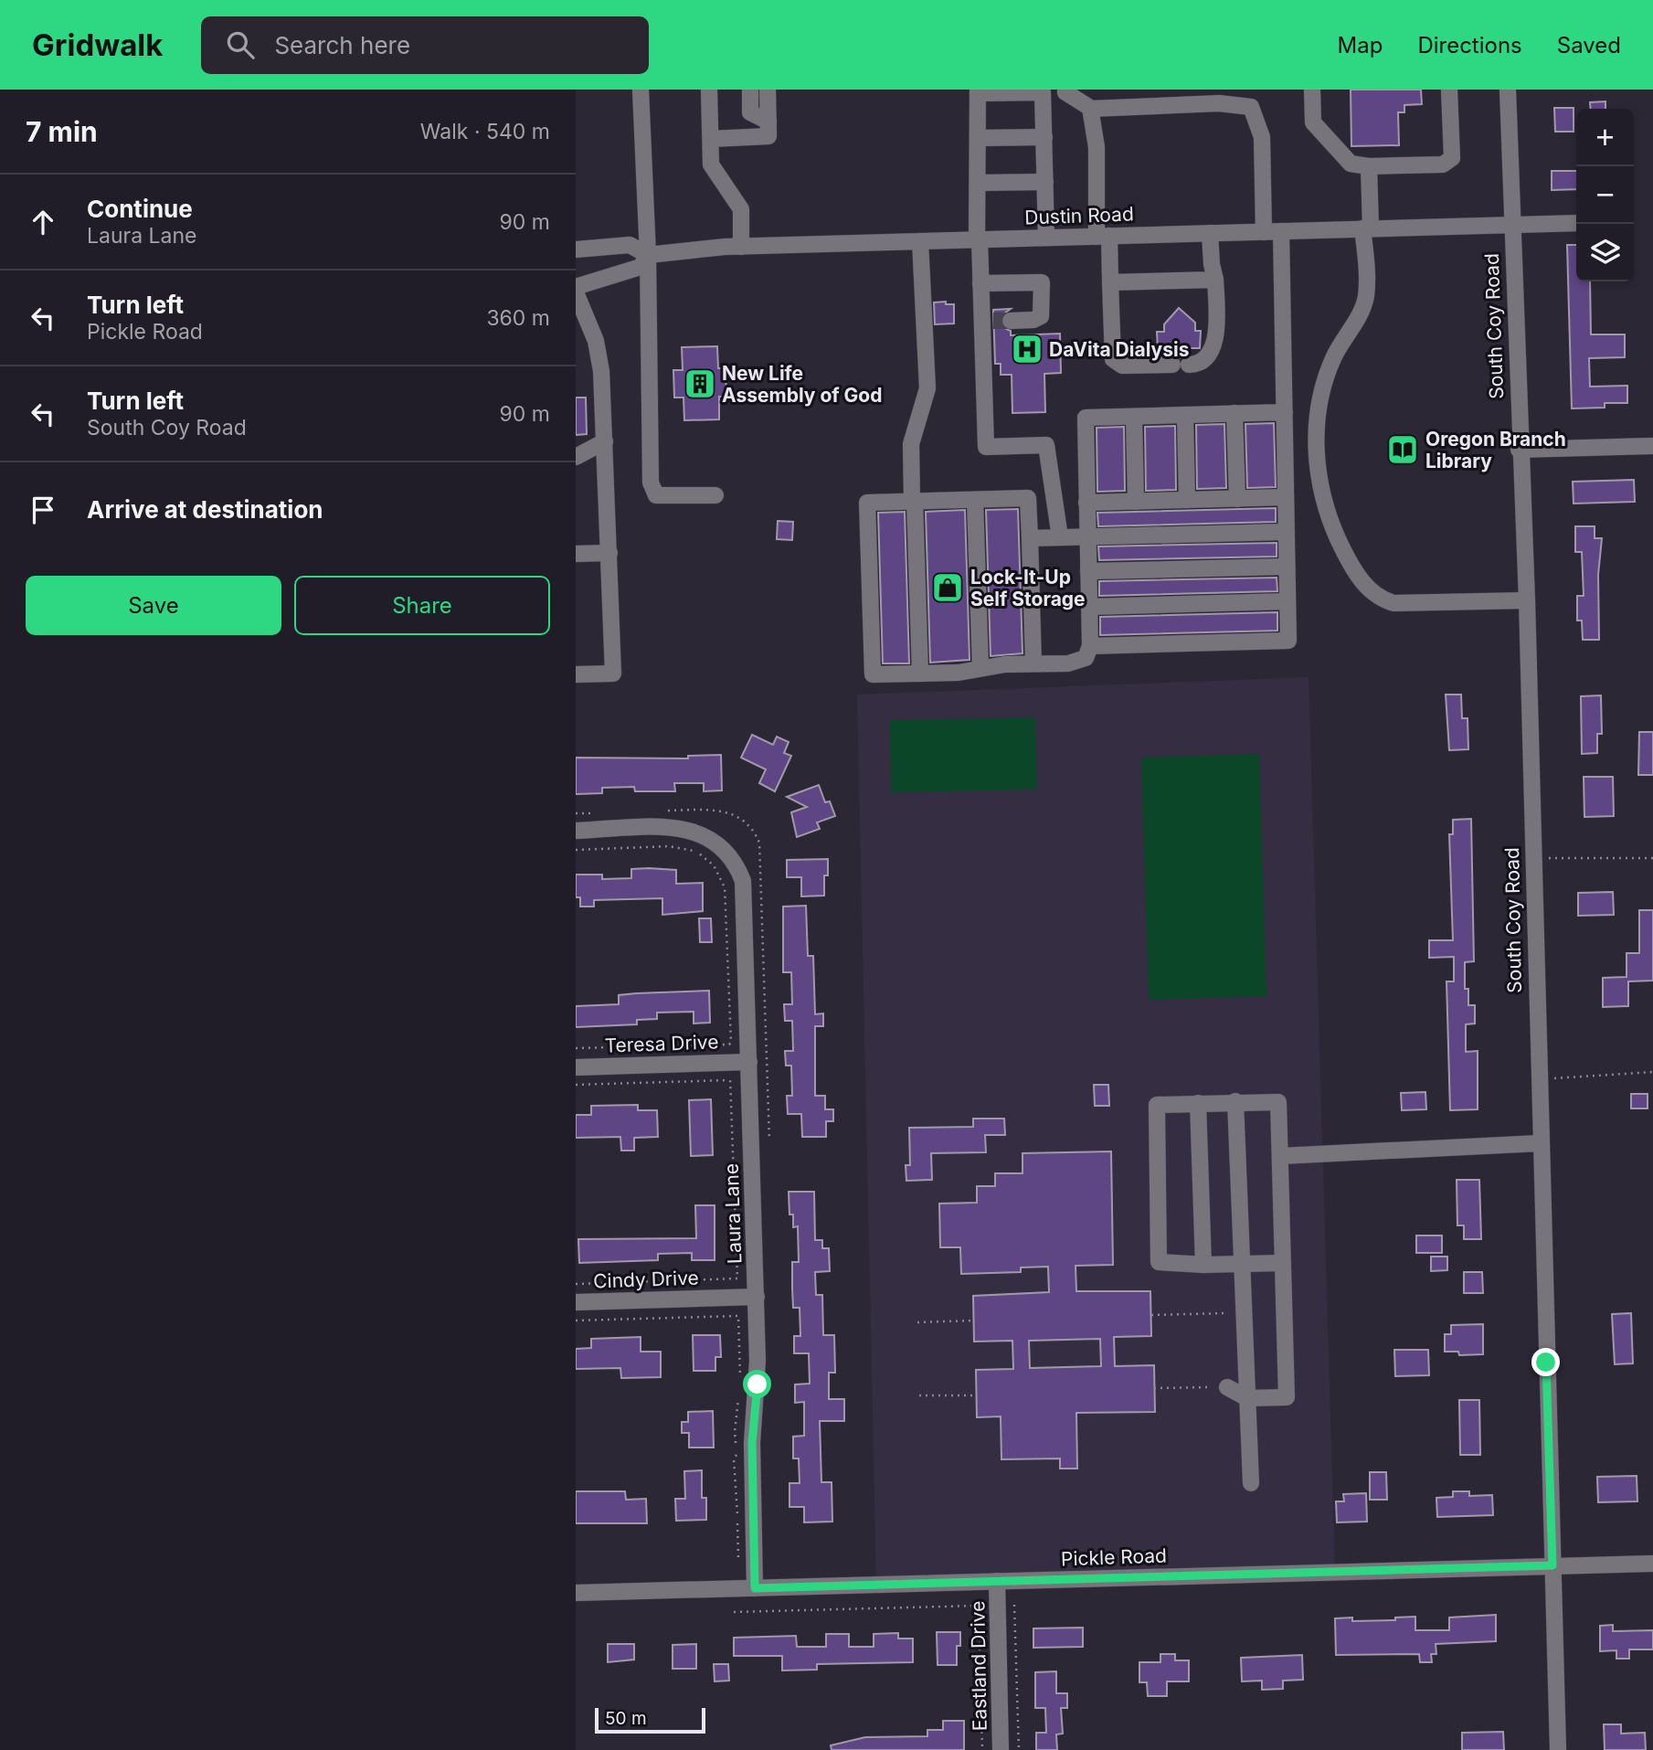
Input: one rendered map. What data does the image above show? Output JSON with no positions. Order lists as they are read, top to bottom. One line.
{"streets":{"street":["Dustin Road","South Coy Road","Teresa Drive","Laura Lane","Cindy Drive","Pickle Road","Eastland Drive"]},"crossings":[["Dustin Road","South Coy Road"],["South Coy Road","Pickle Road"],["Teresa Drive","Laura Lane"],["Laura Lane","Cindy Drive"],["Laura Lane","Pickle Road"],["Pickle Road","Eastland Drive"]],"places":{"hospital":["DaVita Dialysis"],"building":["New Life Assembly of God"],"library":["Oregon Branch Library"],"shop":["Lock-It-Up Self Storage"]},"scale_bar":"50 m","page":{"header":"Gridwalk","search":"Search here","nav":["Map","Directions","Saved"],"heading":["7 min","Walk · 540 m"],"map_buttons":["+","−"],"list":[["Continue","Laura Lane","90 m"],["Turn left","Pickle Road","360 m"],["Turn left","South Coy Road","90 m"],"Arrive at destination"],"buttons":["Save","Share"],"scale":"50 m"}}
